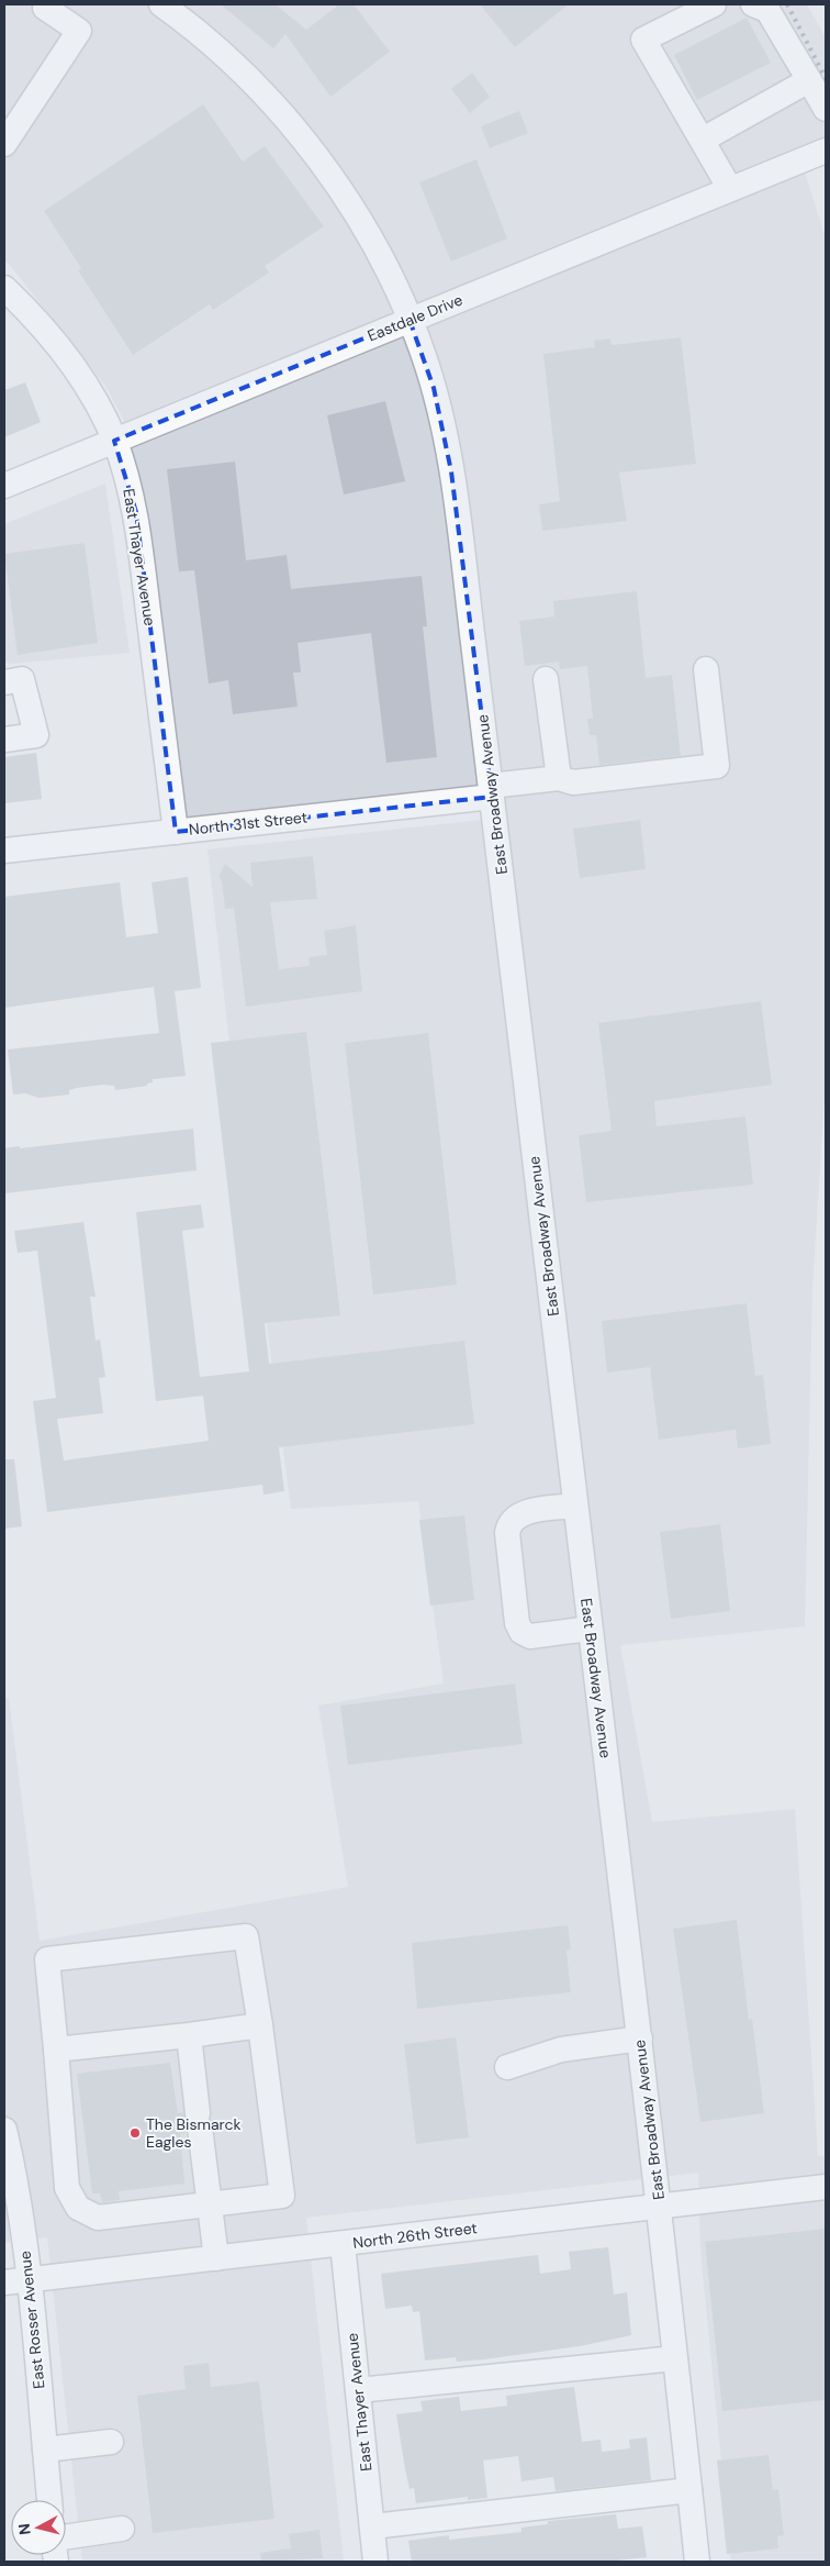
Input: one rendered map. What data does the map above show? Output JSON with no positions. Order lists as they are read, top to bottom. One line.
{"streets":{"street":["Eastdale Drive","East Thayer Avenue","East Broadway Avenue","North 31st Street","North 26th Street","East Rosser Avenue"]},"crossings":[["Eastdale Drive","East Thayer Avenue"],["Eastdale Drive","East Broadway Avenue"],["East Thayer Avenue","North 31st Street"],["East Thayer Avenue","North 26th Street"],["East Broadway Avenue","North 31st Street"],["East Broadway Avenue","North 26th Street"],["North 26th Street","East Rosser Avenue"]],"places":["The Bismarck Eagles"],"north":"left"}
